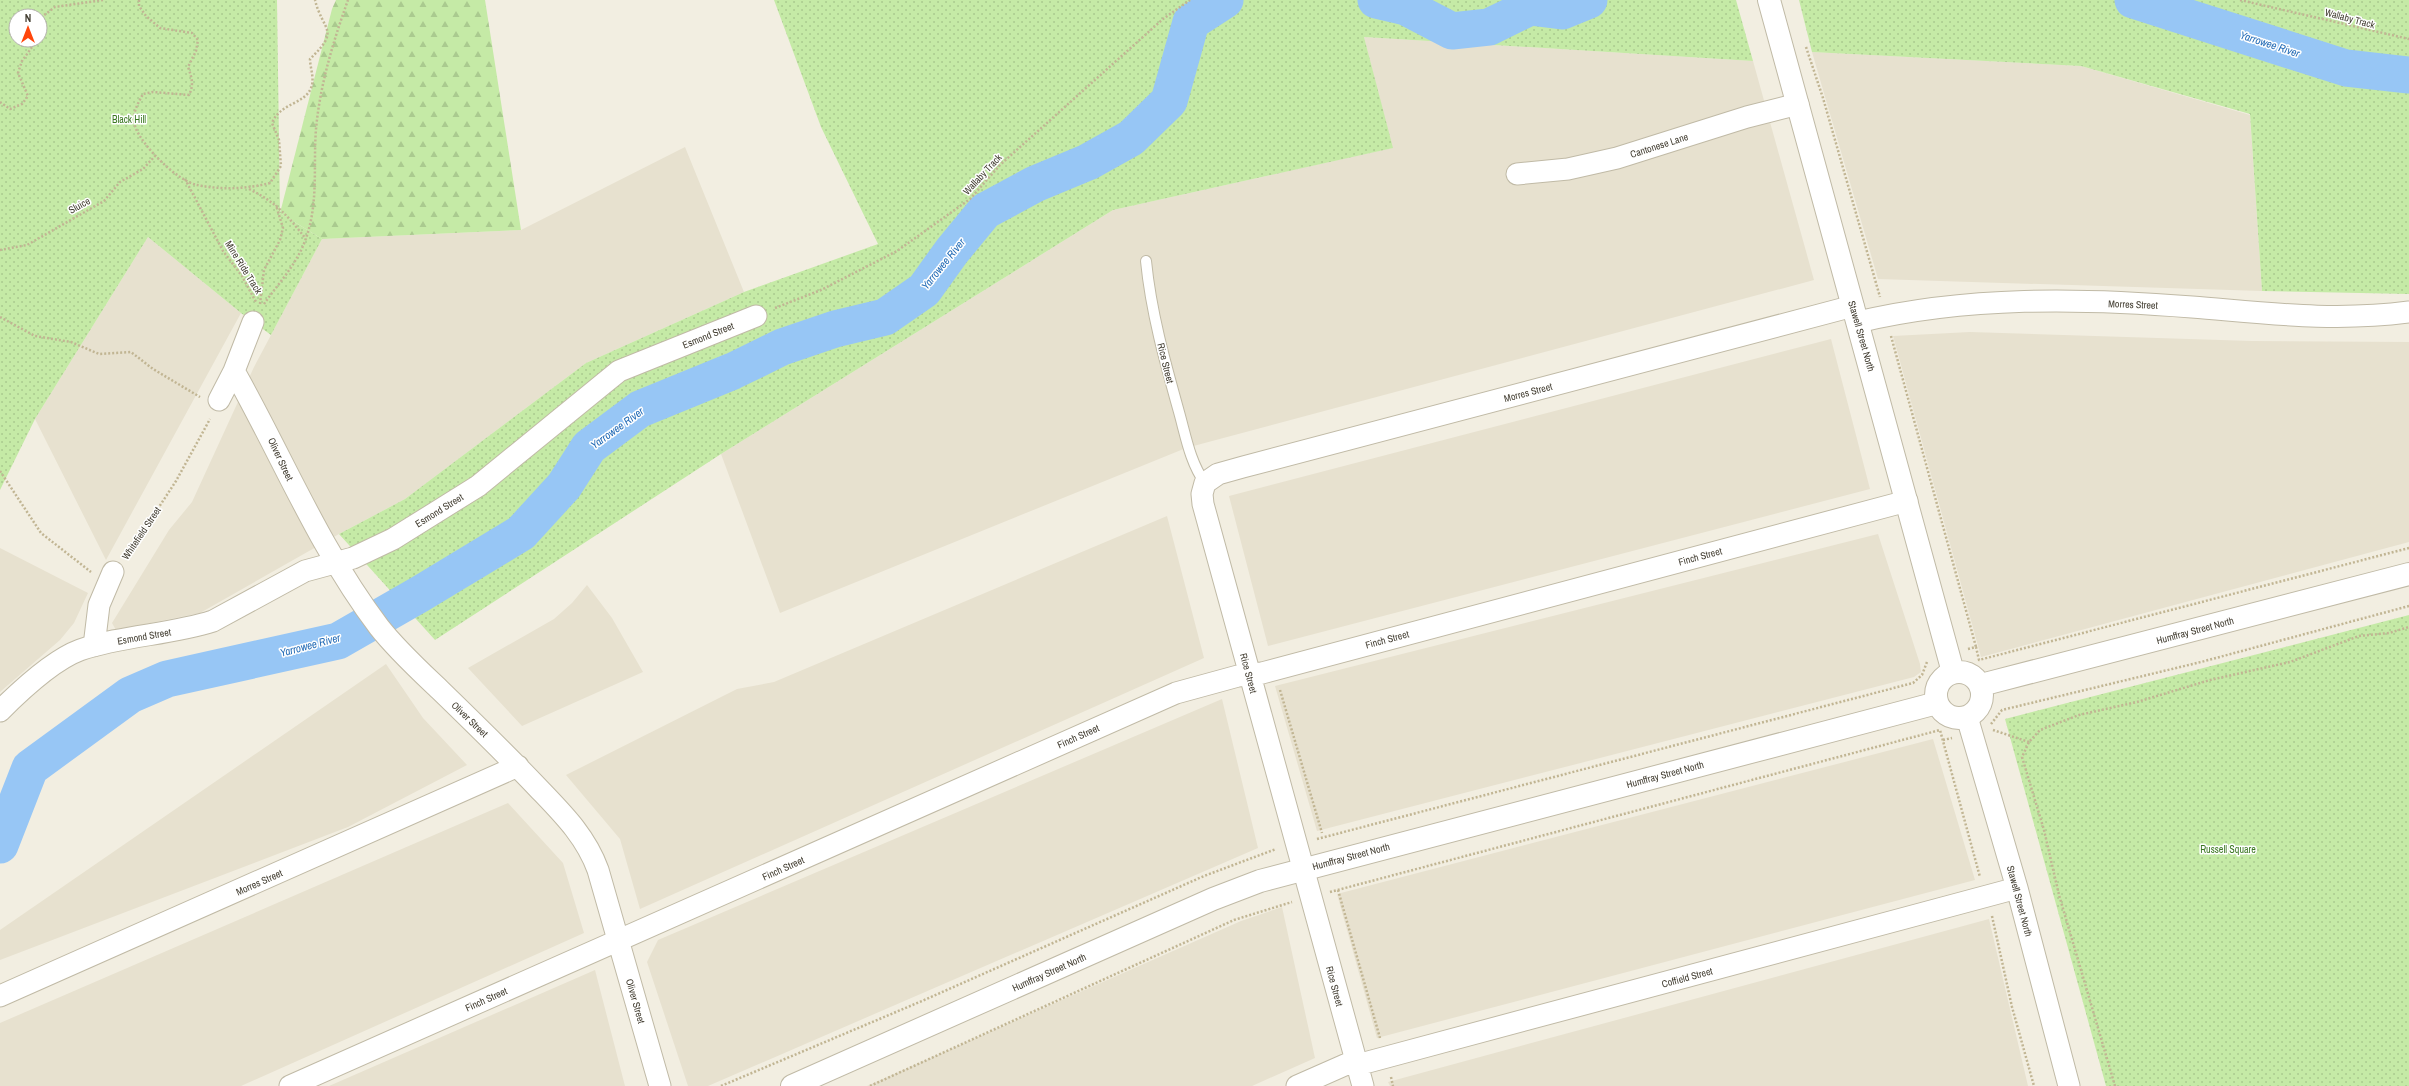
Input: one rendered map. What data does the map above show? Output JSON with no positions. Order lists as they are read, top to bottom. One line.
{"streets":{"street":["Cantonese Lane","Morres Street","Esmond Street","Stawell Street North","Rice Street","Oliver Street","Finch Street","Humffray Street North","Coffield Street"],"path":["Wallaby Track","Sluice","Mine Ride Track","Whitefield Street"]},"crossings":[["Wallaby Track","Esmond Street"],["Cantonese Lane","Stawell Street North"],["Morres Street","Stawell Street North"],["Morres Street","Rice Street"],["Morres Street","Oliver Street"],["Esmond Street","Oliver Street"],["Stawell Street North","Finch Street"],["Stawell Street North","Coffield Street"],["Rice Street","Finch Street"],["Rice Street","Humffray Street North"],["Rice Street","Coffield Street"],["Oliver Street","Finch Street"]],"water":["Yarrowee River"],"parks":["Black Hill","Russell Square"],"north":"top"}
